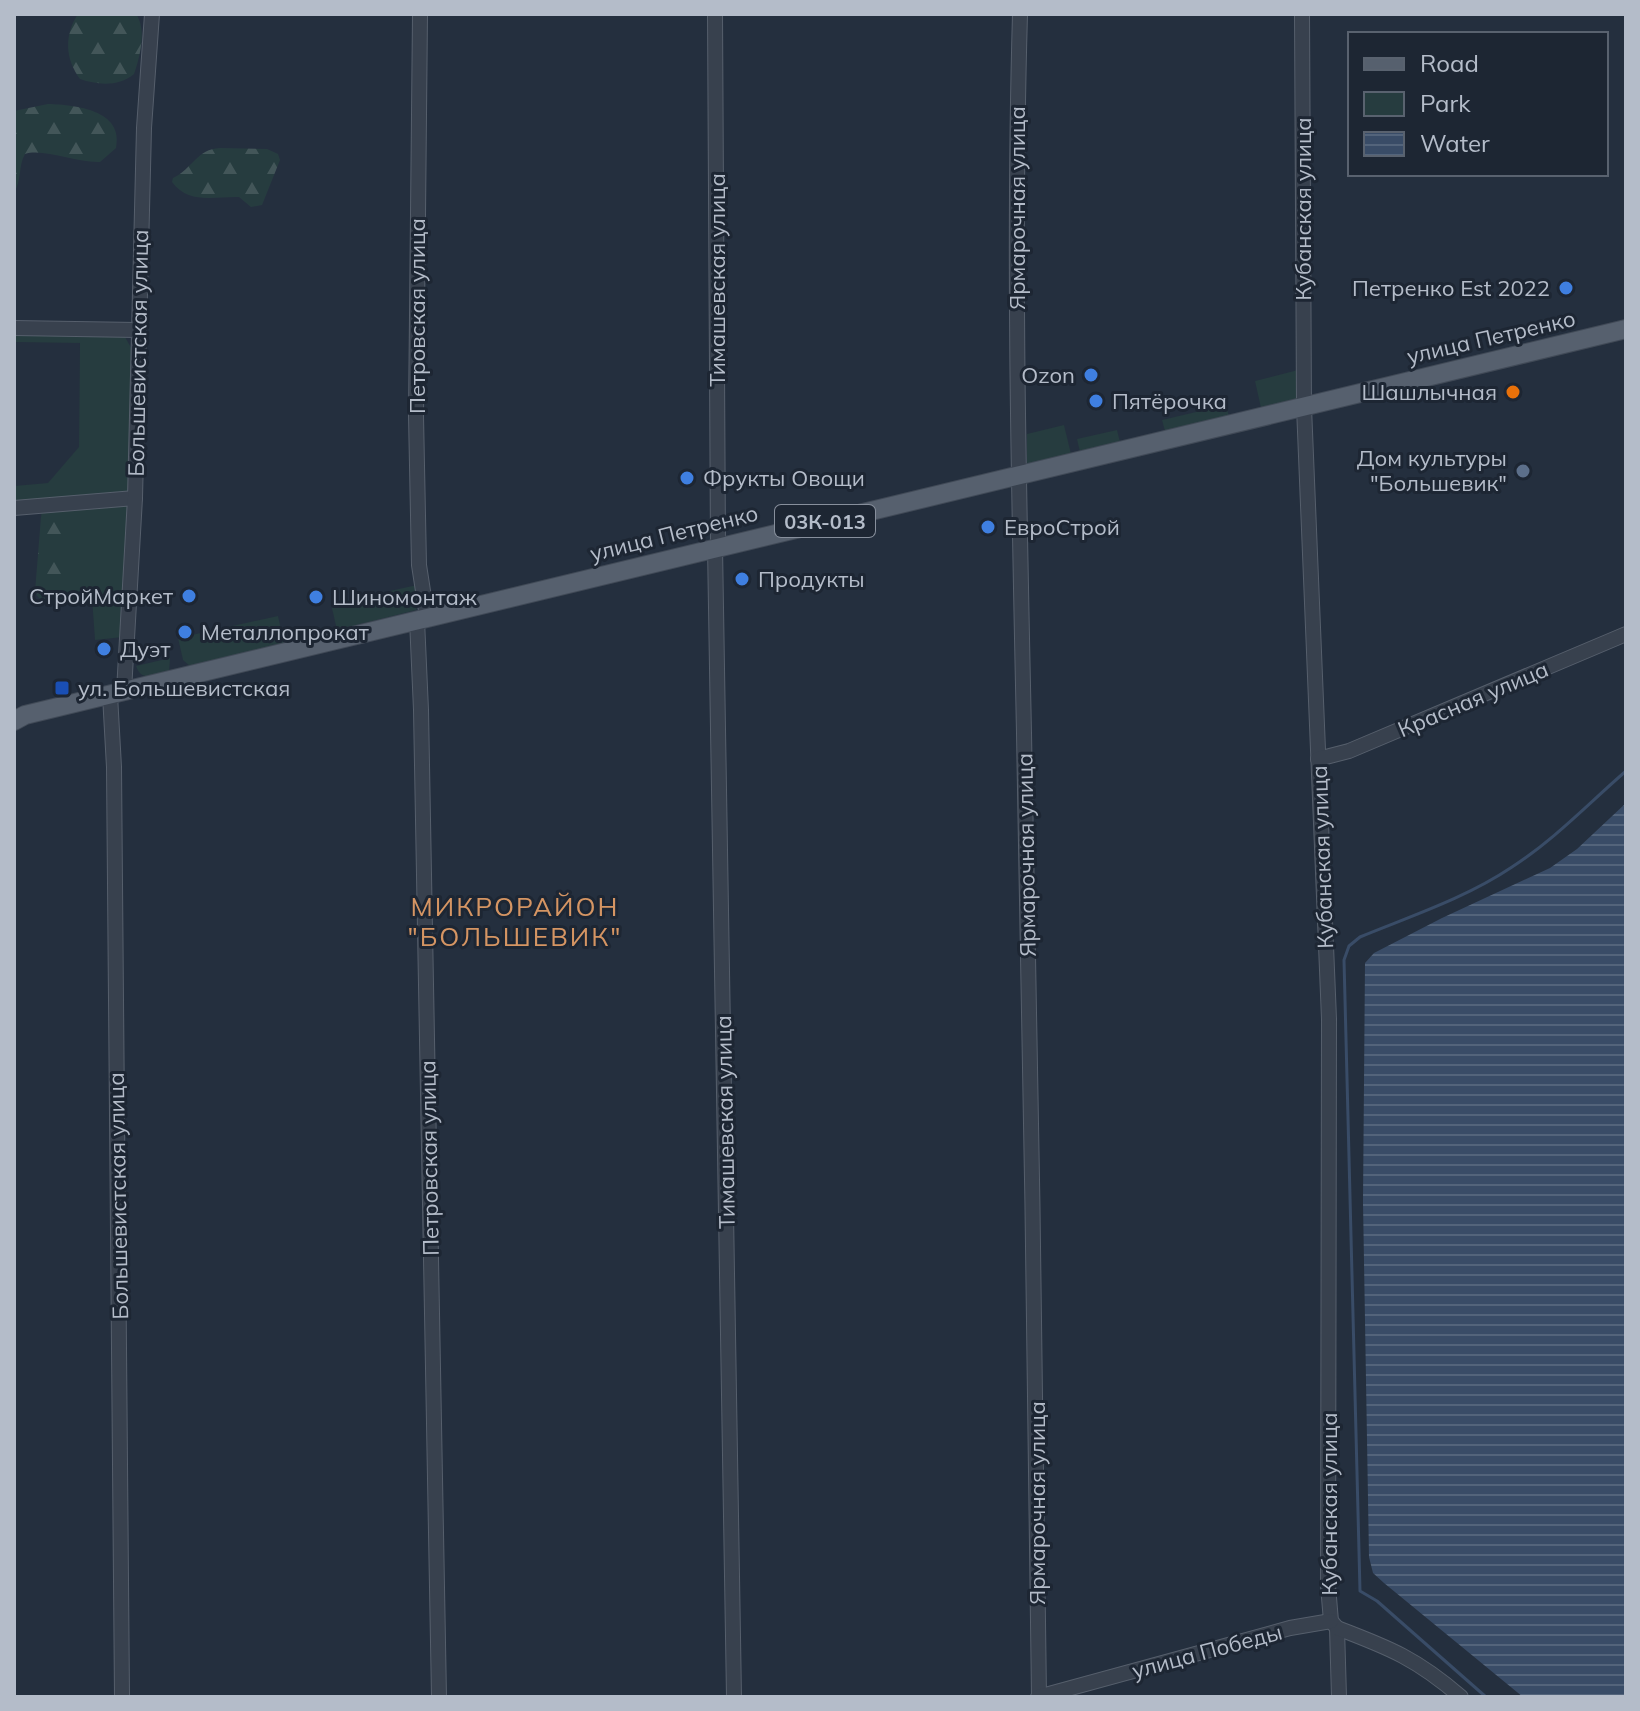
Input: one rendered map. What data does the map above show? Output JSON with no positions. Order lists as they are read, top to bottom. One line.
{"streets":{"main road":["улица Петренко","03К-013"],"street":["Ярмарочная улица","Кубанская улица","Тимашевская улица","Петровская улица","Большевистская улица","Красная улица","улица Победы"]},"crossings":[["Ярмарочная улица","улица Петренко"],["Ярмарочная улица","улица Победы"],["Кубанская улица","улица Петренко"],["Кубанская улица","Красная улица"],["Кубанская улица","улица Победы"],["Тимашевская улица","улица Петренко"],["Петровская улица","улица Петренко"],["улица Петренко","Большевистская улица"]],"districts":["МИКРОРАЙОН \"БОЛЬШЕВИК\""],"places":{"other":["Петренко Est 2022","Ozon","Шашлычная","Пятёрочка","Дом культуры \"Большевик\"","Фрукты Овощи","ЕвроСтрой","Продукты","СтройМаркет","Шиномонтаж","Металлопрокат","Дуэт"],"transit":["ул. Большевистская"]},"legend":["Road","Park","Water"]}
